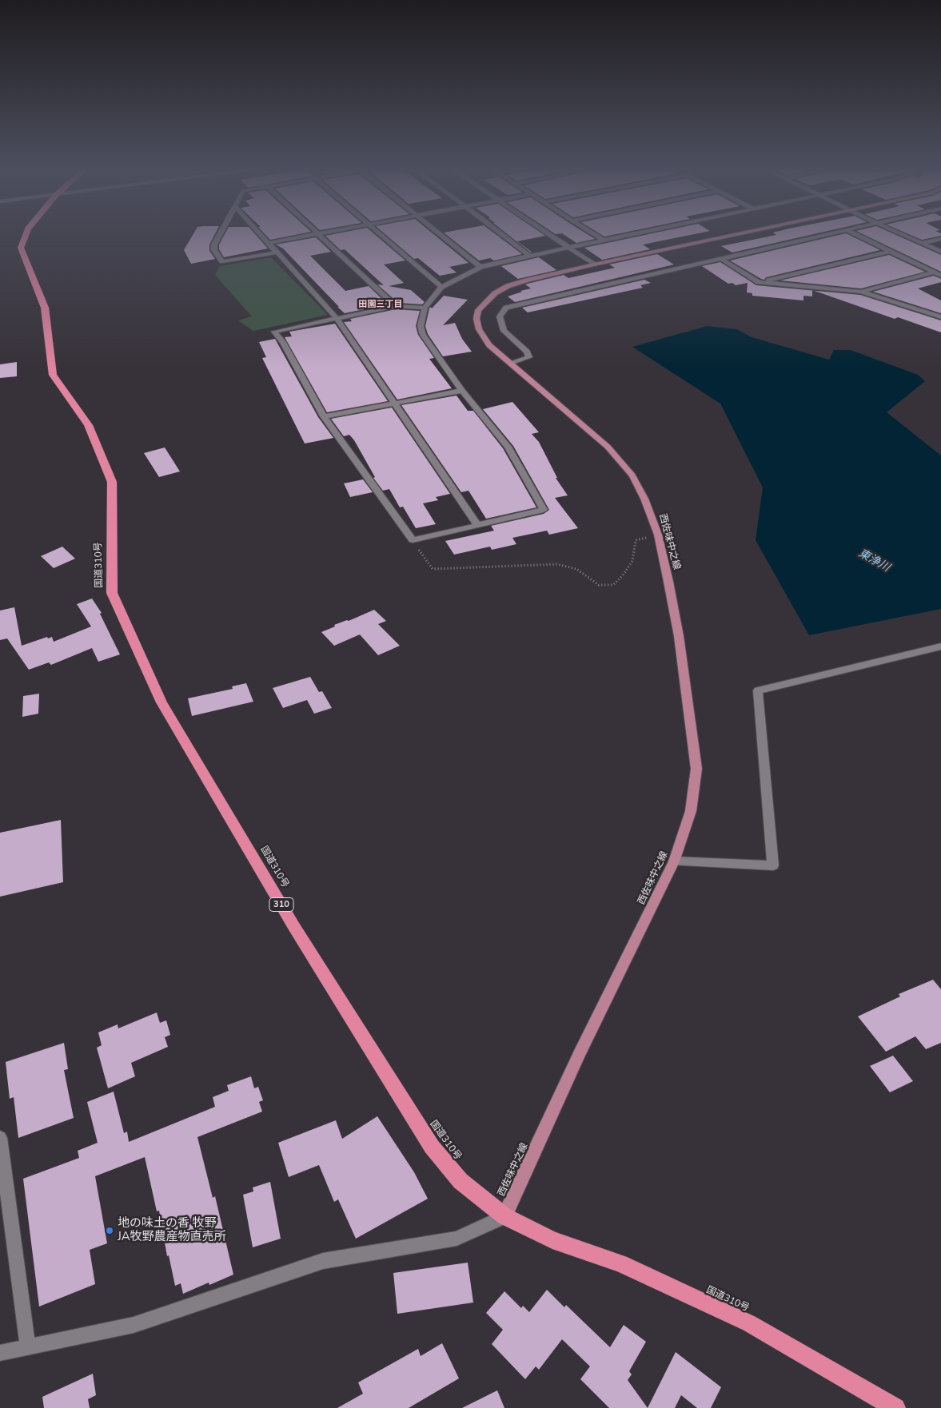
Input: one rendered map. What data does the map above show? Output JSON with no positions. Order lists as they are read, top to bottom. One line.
{"streets":{"highway":["国道310号","310"],"main road":["西佐味中之線"]},"crossings":[["西佐味中之線","国道310号"]],"districts":["田園三丁目"],"water":["東浄川"],"places":["地の味土の香 牧野 JA牧野農産物直売所"]}
